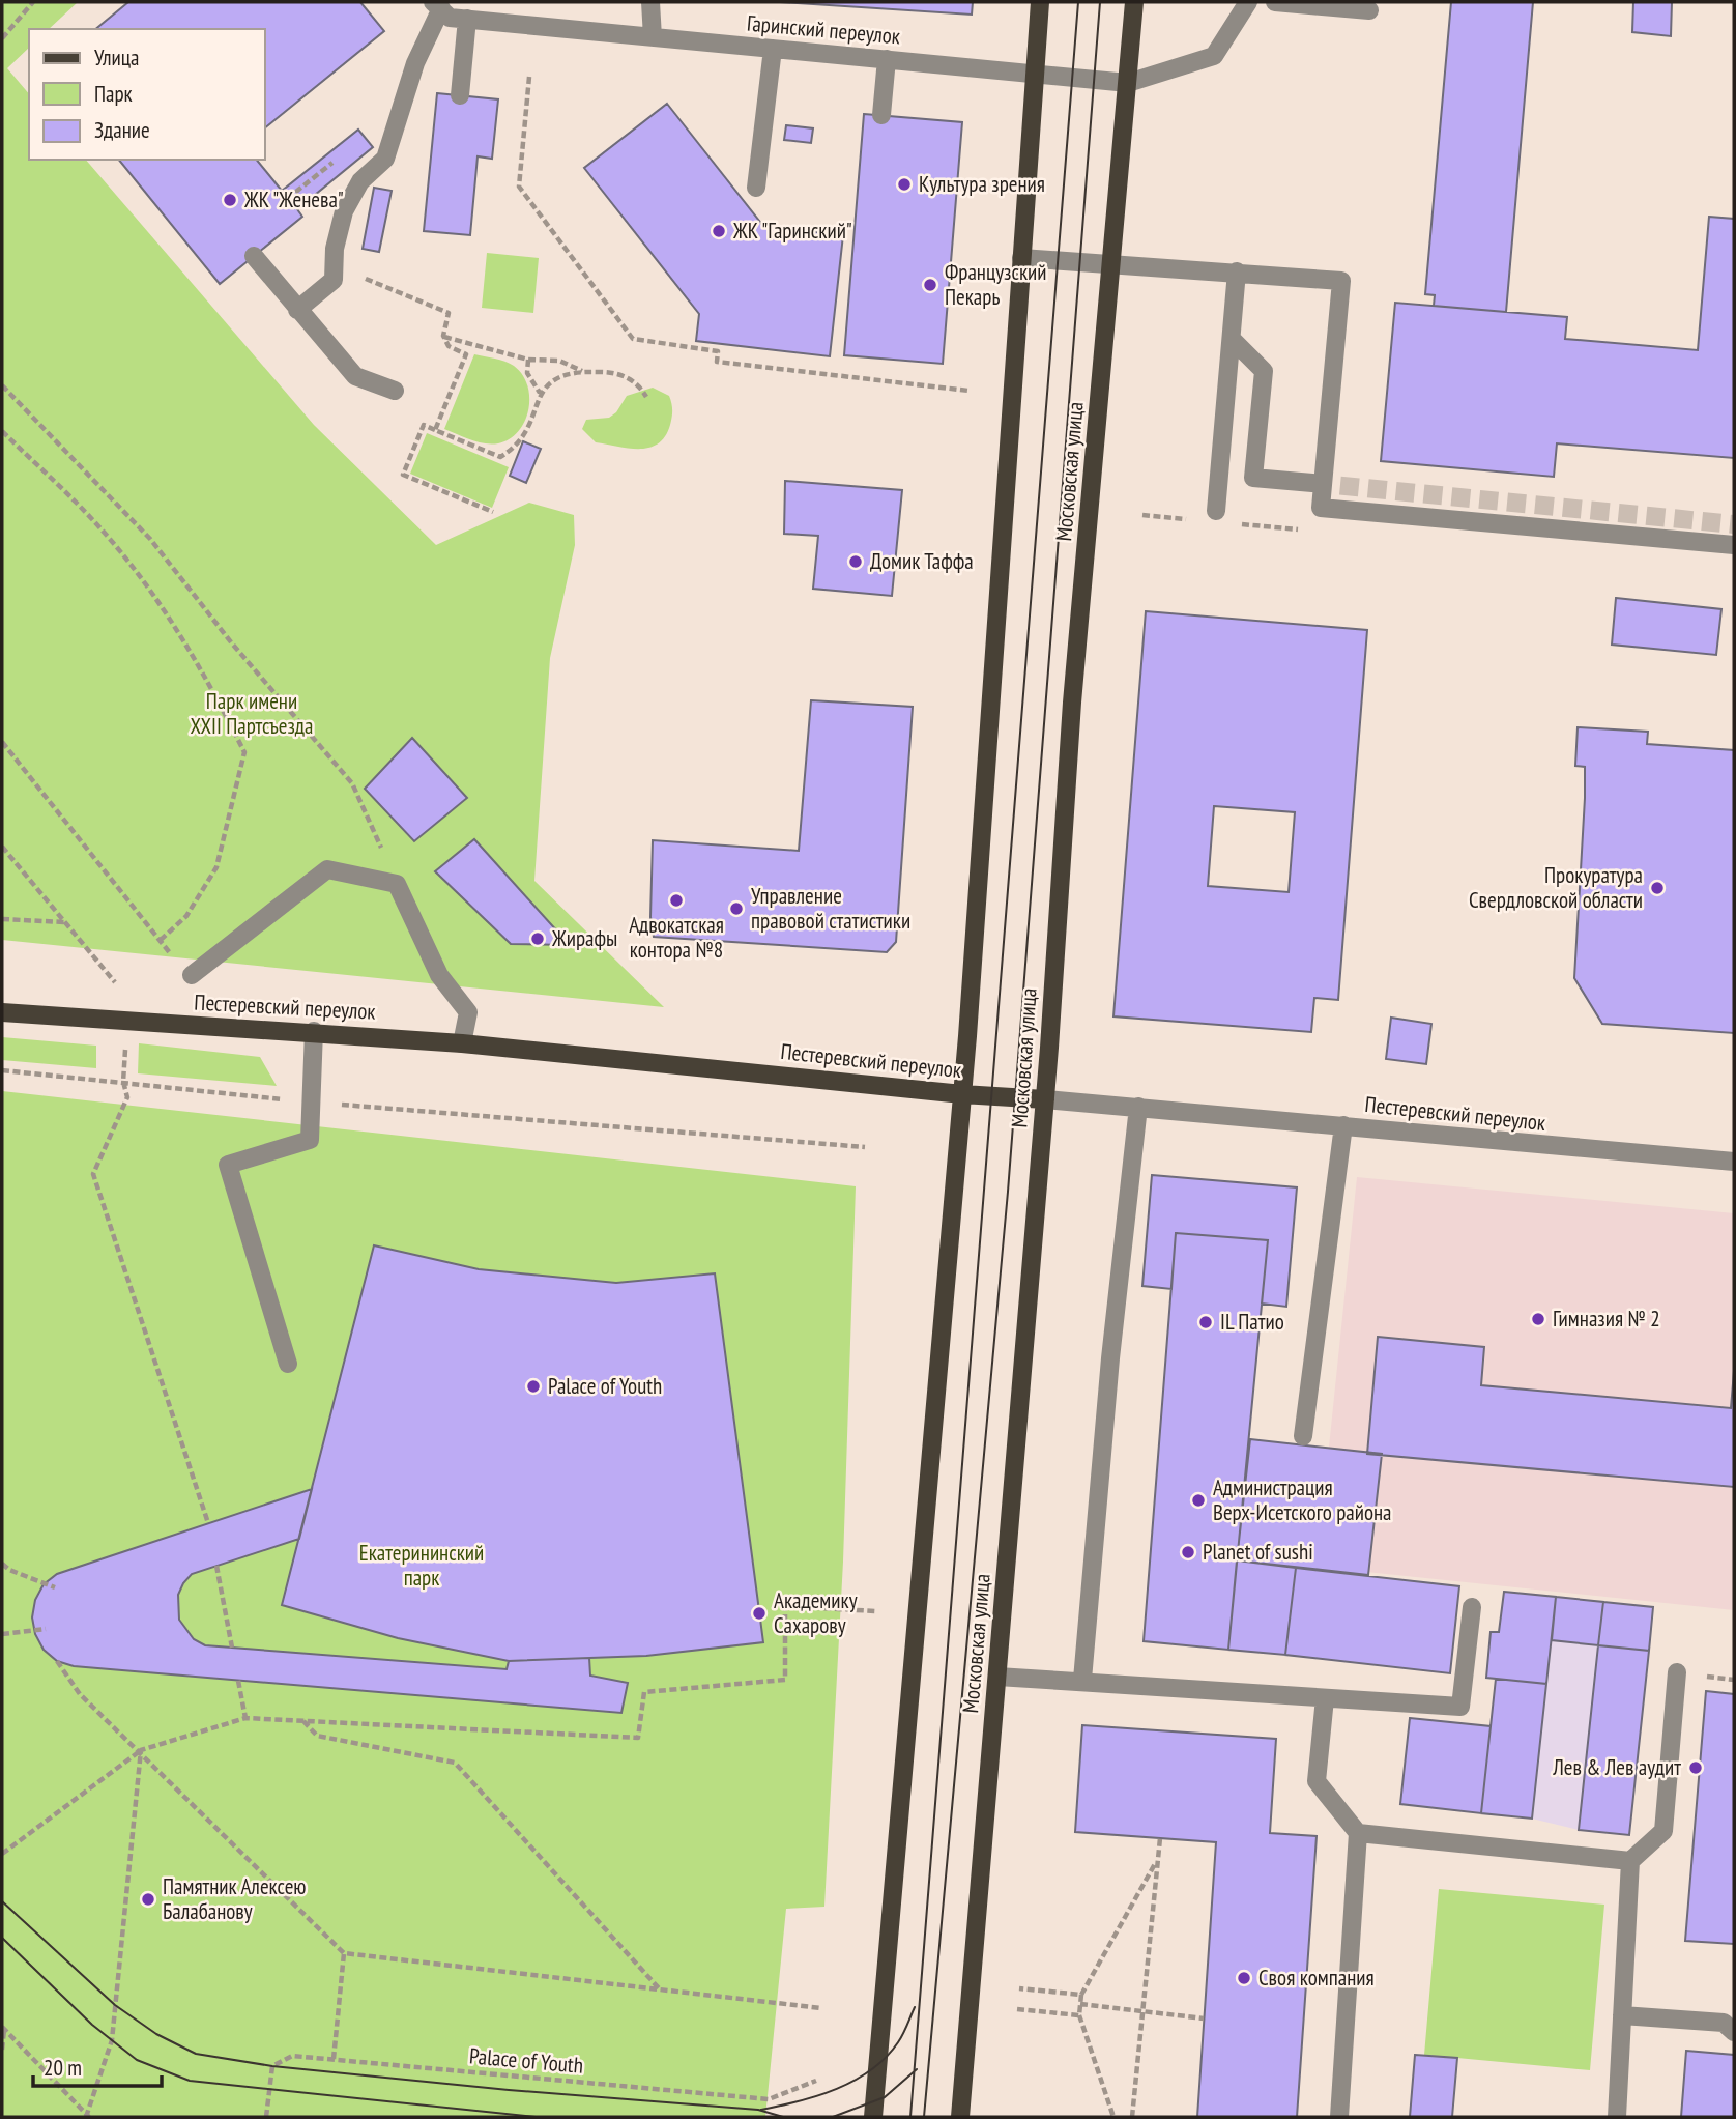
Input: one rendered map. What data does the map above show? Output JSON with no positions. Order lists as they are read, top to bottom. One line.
{"streets":{"main road":["Московская улица","Пестеревский переулок"],"street":["Гаринский переулок"],"path":["Palace of Youth"]},"crossings":[["Гаринский переулок","Московская улица"],["Московская улица","Пестеревский переулок"]],"parks":["Парк имени XXII Партсъезда","Екатерининский парк"],"places":["Культура зрения","ЖК \"Женева\"","ЖК \"Гаринский\"","Французский Пекарь","Домик Таффа","Прокуратура Свердловской области","Адвокатская контора №8","Управление правовой статистики","Жирафы","Гимназия № 2","IL Патио","Palace of Youth","Администрация Верх-Исетского района","Planet of sushi","Академику Сахарову","Лев & Лев аудит","Памятник Алексею Балабанову","Своя компания"],"legend":["Улица","Парк","Здание"],"scale_bar":"20 m"}
